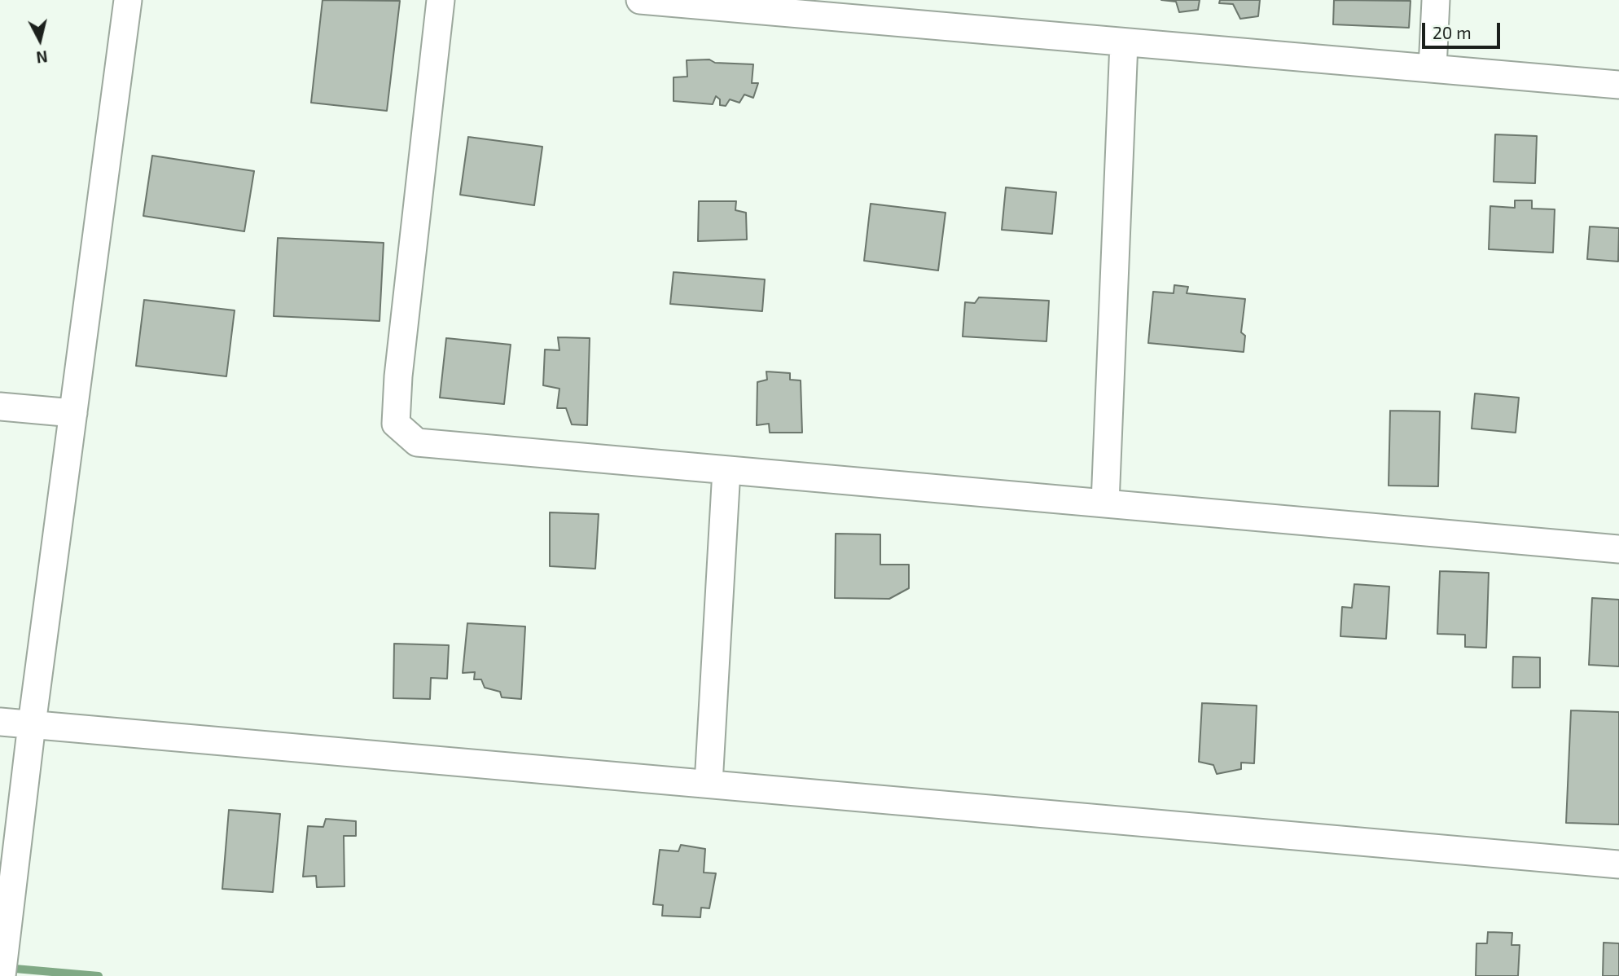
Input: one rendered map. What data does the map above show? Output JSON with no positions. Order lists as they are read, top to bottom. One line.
{"scale_bar":"20 m","north":"bottom"}
